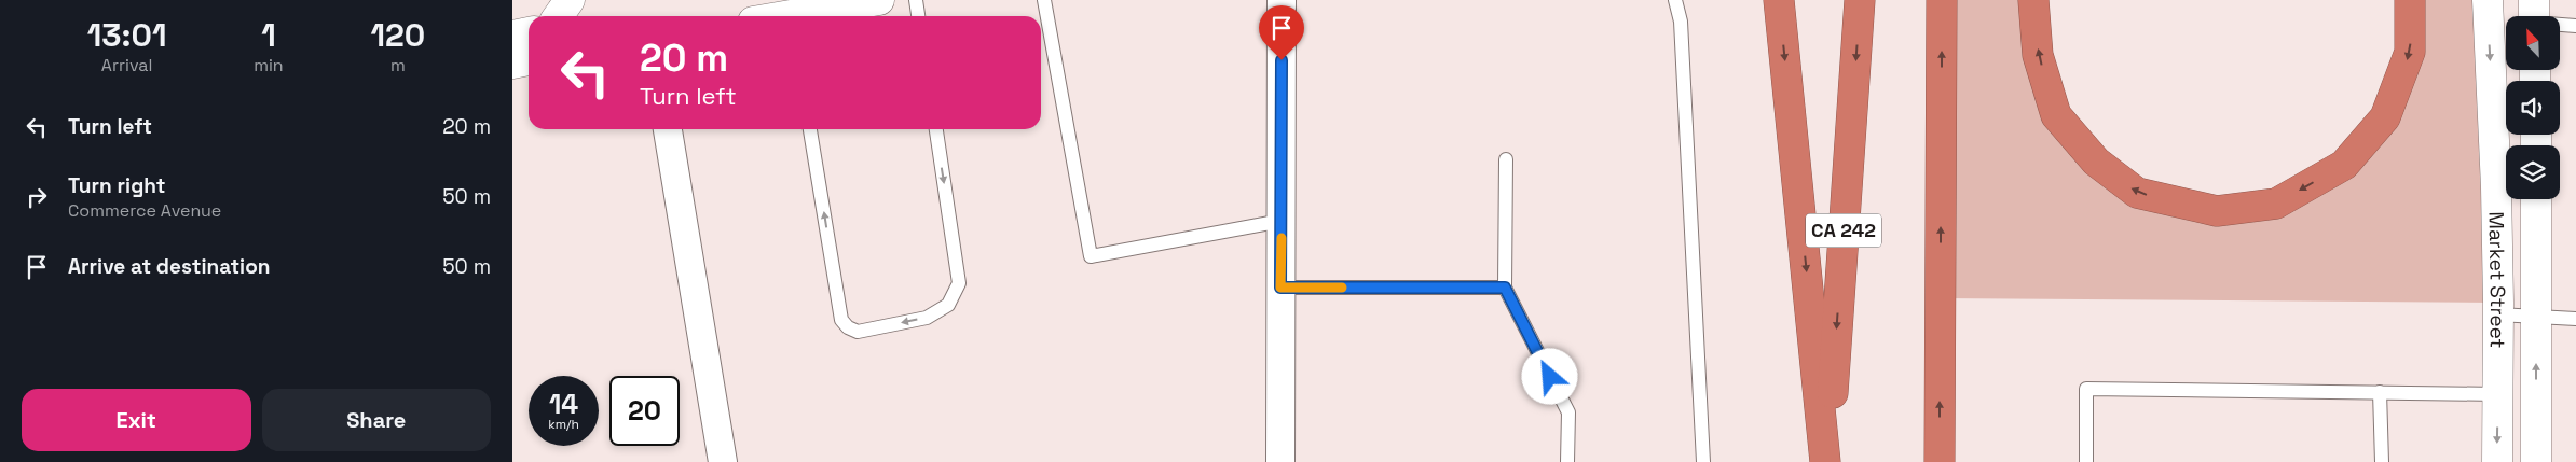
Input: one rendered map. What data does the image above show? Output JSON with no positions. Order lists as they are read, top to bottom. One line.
{"streets":{"highway":["CA 242"],"main road":["Market Street"]},"north":"top left","page":{"eta":["13:01","Arrival","1","min","120","m"],"turn":["20 m","Turn left"],"list":[{"name":"Turn left","value":"20 m"},{"name":"Turn right","note":"Commerce Avenue","value":"50 m"},{"name":"Arrive at destination","value":"50 m"}],"speed":"14 km/h","limit":"20","buttons":["Exit","Share"]}}
